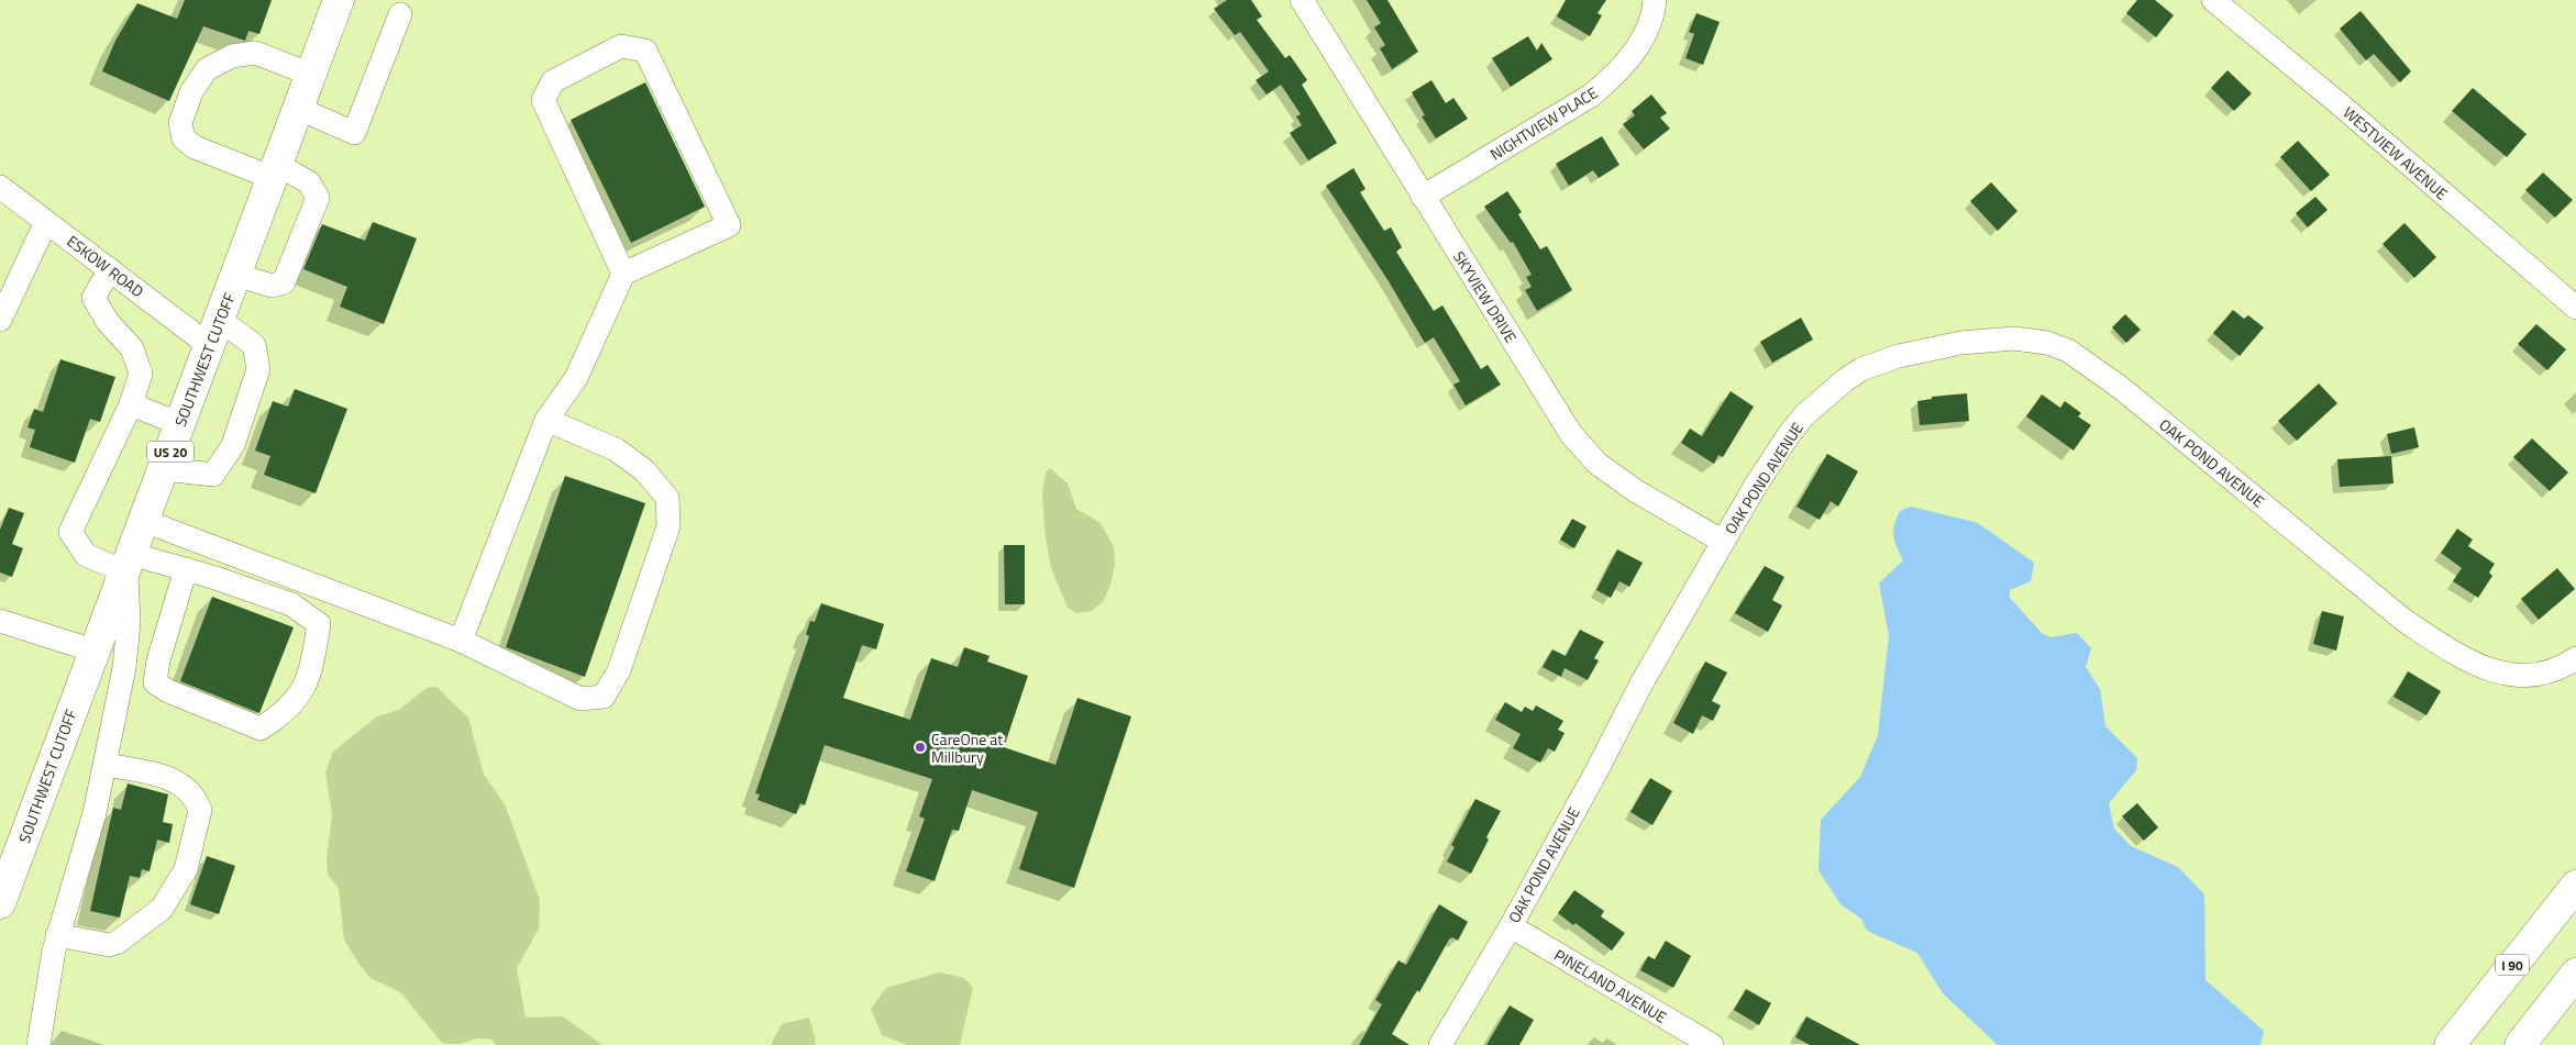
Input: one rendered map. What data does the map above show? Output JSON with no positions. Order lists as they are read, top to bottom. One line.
{"streets":{"main road":["SOUTHWEST CUTOFF","US 20","I 90"],"street":["NIGHTVIEW PLACE","WESTVIEW AVENUE","ESKOW ROAD","SKYVIEW DRIVE","OAK POND AVENUE","PINELAND AVENUE"]},"crossings":[["NIGHTVIEW PLACE","SKYVIEW DRIVE"],["ESKOW ROAD","SOUTHWEST CUTOFF"],["SKYVIEW DRIVE","OAK POND AVENUE"],["OAK POND AVENUE","PINELAND AVENUE"]],"places":["CareOne at Millbury"]}
